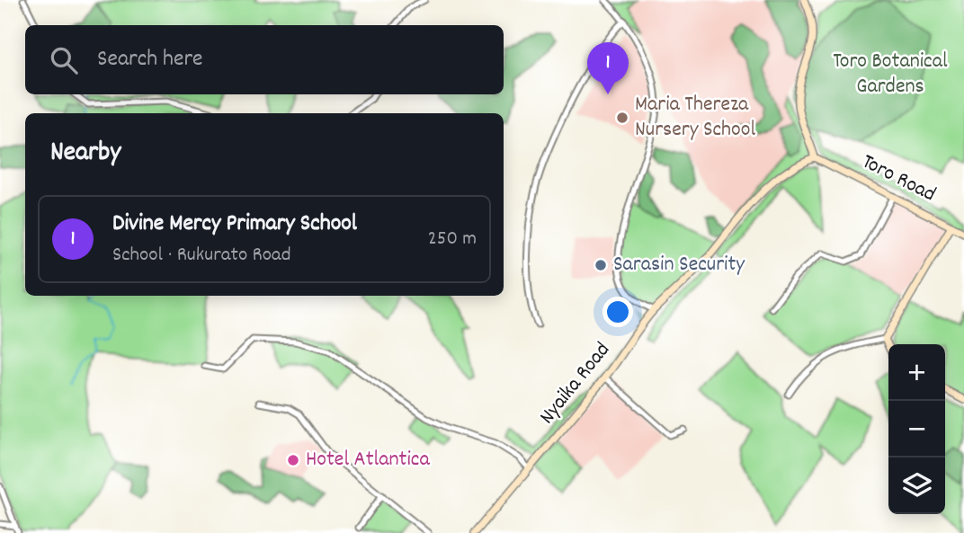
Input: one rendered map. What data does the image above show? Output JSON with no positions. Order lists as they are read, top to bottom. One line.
{"streets":{"street":["Toro Road","Nyaika Road"]},"crossings":[["Toro Road","Nyaika Road"]],"parks":["Toro Botanical Gardens"],"places":["Maria Thereza Nursery School","Sarasin Security","Hotel Atlantica"],"page":{"search":"Search here","pins":"1","heading":"Nearby","list":[{"mark":"1","name":"Divine Mercy Primary School","note":"School · Rukurato Road","value":"250 m"}],"map_buttons":["+","−"]}}
